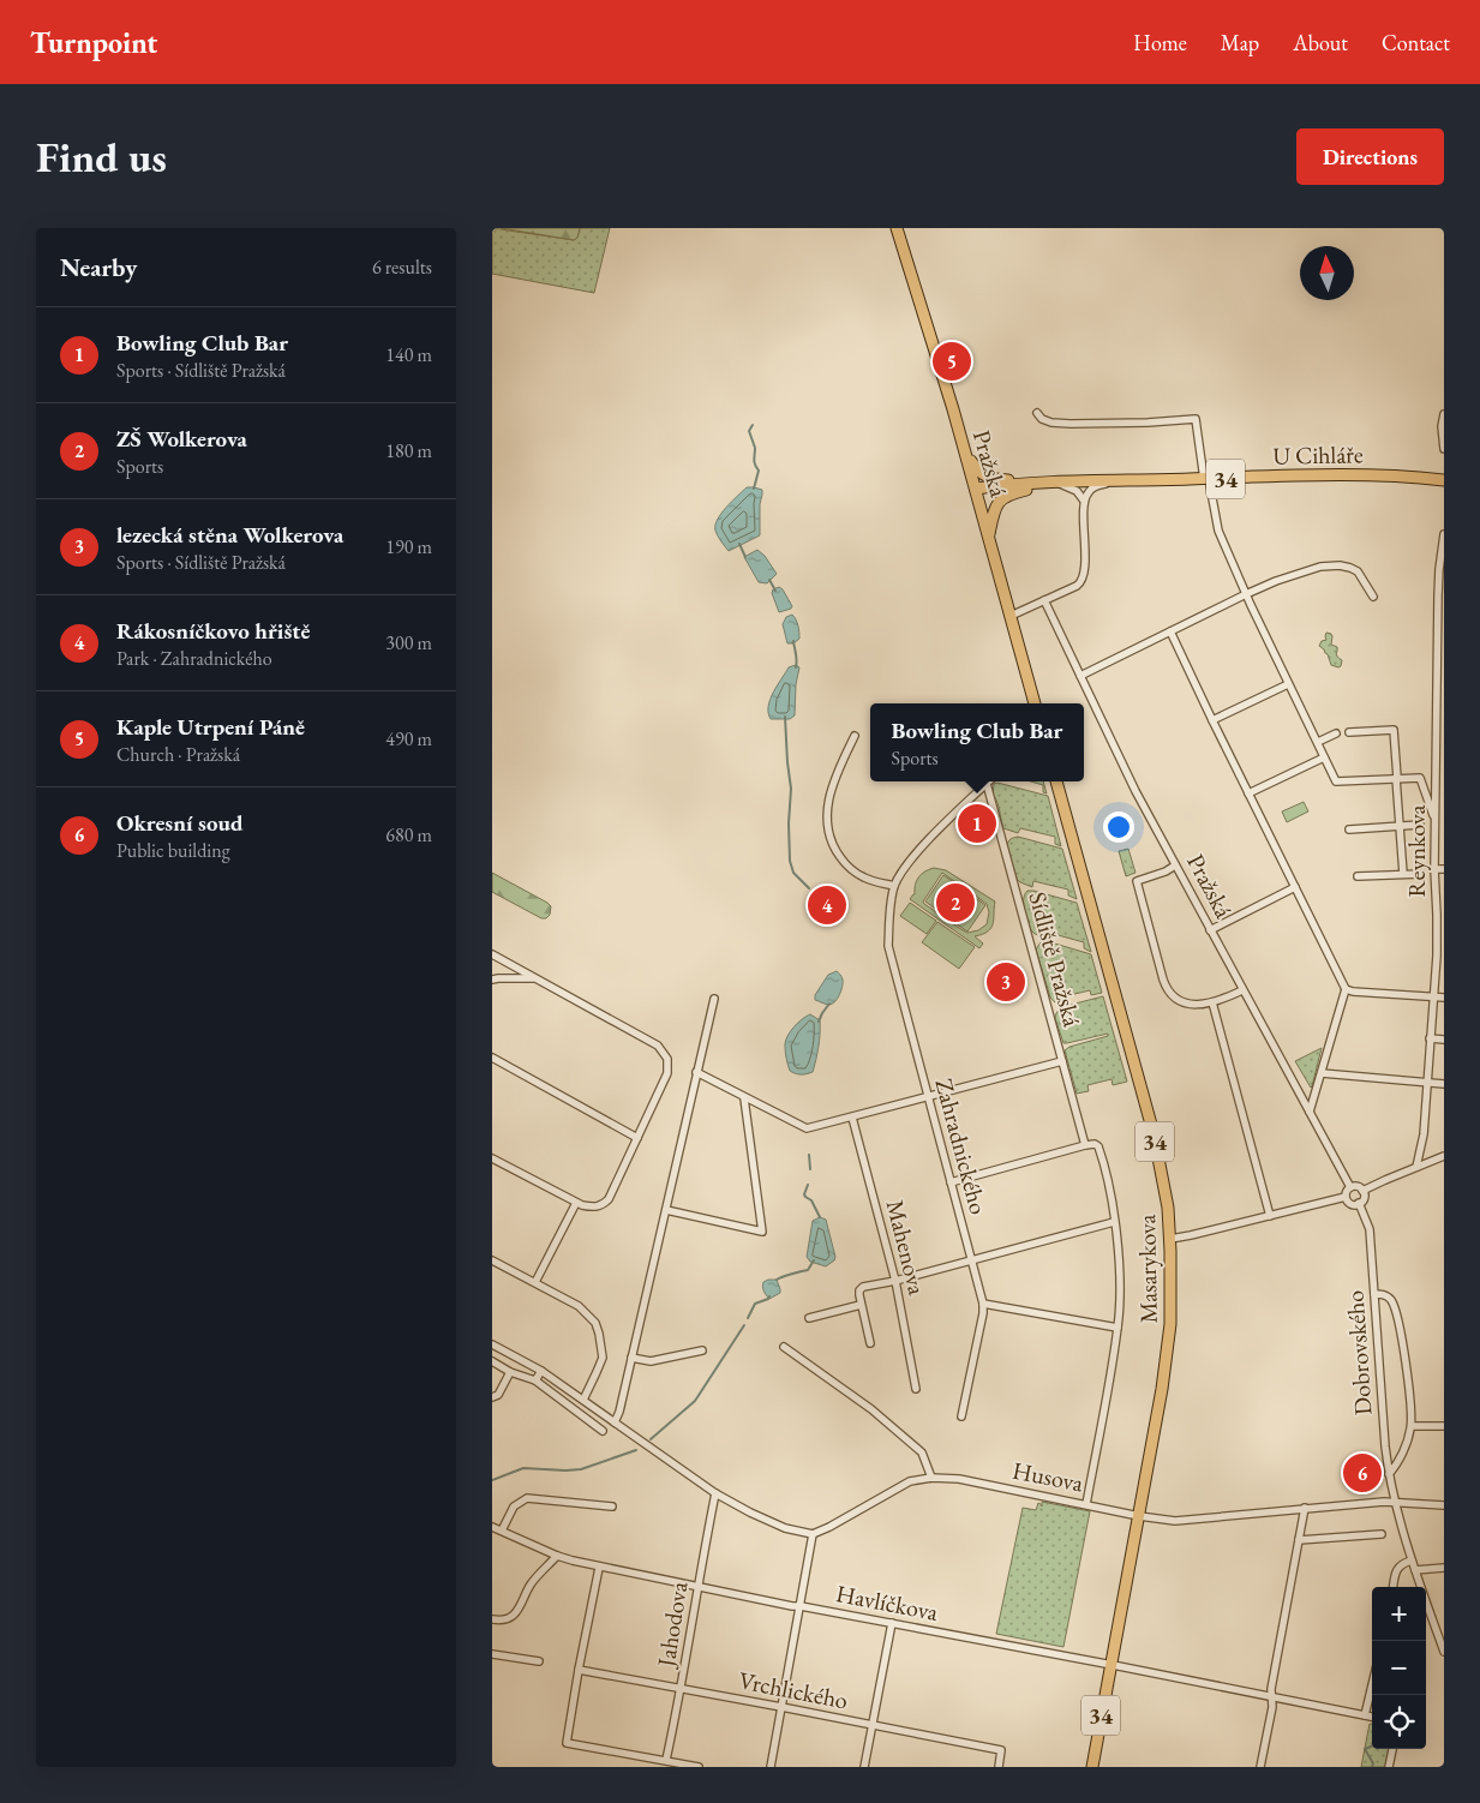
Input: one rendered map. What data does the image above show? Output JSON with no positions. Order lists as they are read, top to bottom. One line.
{"streets":{"main road":["U Cihláře","Pražská","34","Masarykova"],"street":["Reynkova","Sídliště Pražská","Zahradnického","Mahenova","Dobrovského","Husova","Havlíčkova","Jahodova","Vrchlického"]},"crossings":[["U Cihláře","Pražská"],["U Cihláře","34"],["Pražská","34"],["Pražská","Dobrovského"],["Sídliště Pražská","Zahradnického"],["Masarykova","Husova"],["Masarykova","Havlíčkova"],["Dobrovského","Husova"],["Havlíčkova","Jahodova"],["Jahodova","Vrchlického"]],"north":"top","page":{"header":"Turnpoint","nav":["Home","Map","About","Contact"],"buttons":"Directions","title":"Find us","heading":["Nearby","6 results"],"list":[{"mark":"1","name":"Bowling Club Bar","note":"Sports · Sídliště Pražská","value":"140 m"},{"mark":"2","name":"ZŠ Wolkerova","note":"Sports","value":"180 m"},{"mark":"3","name":"lezecká stěna Wolkerova","note":"Sports · Sídliště Pražská","value":"190 m"},{"mark":"4","name":"Rákosníčkovo hřiště","note":"Park · Zahradnického","value":"300 m"},{"mark":"5","name":"Kaple Utrpení Páně","note":"Church · Pražská","value":"490 m"},{"mark":"6","name":"Okresní soud","note":"Public building","value":"680 m"}],"pins":["5","1","2","4","3","6"],"popup":["Bowling Club Bar","Sports"],"map_buttons":["+","−"]}}
